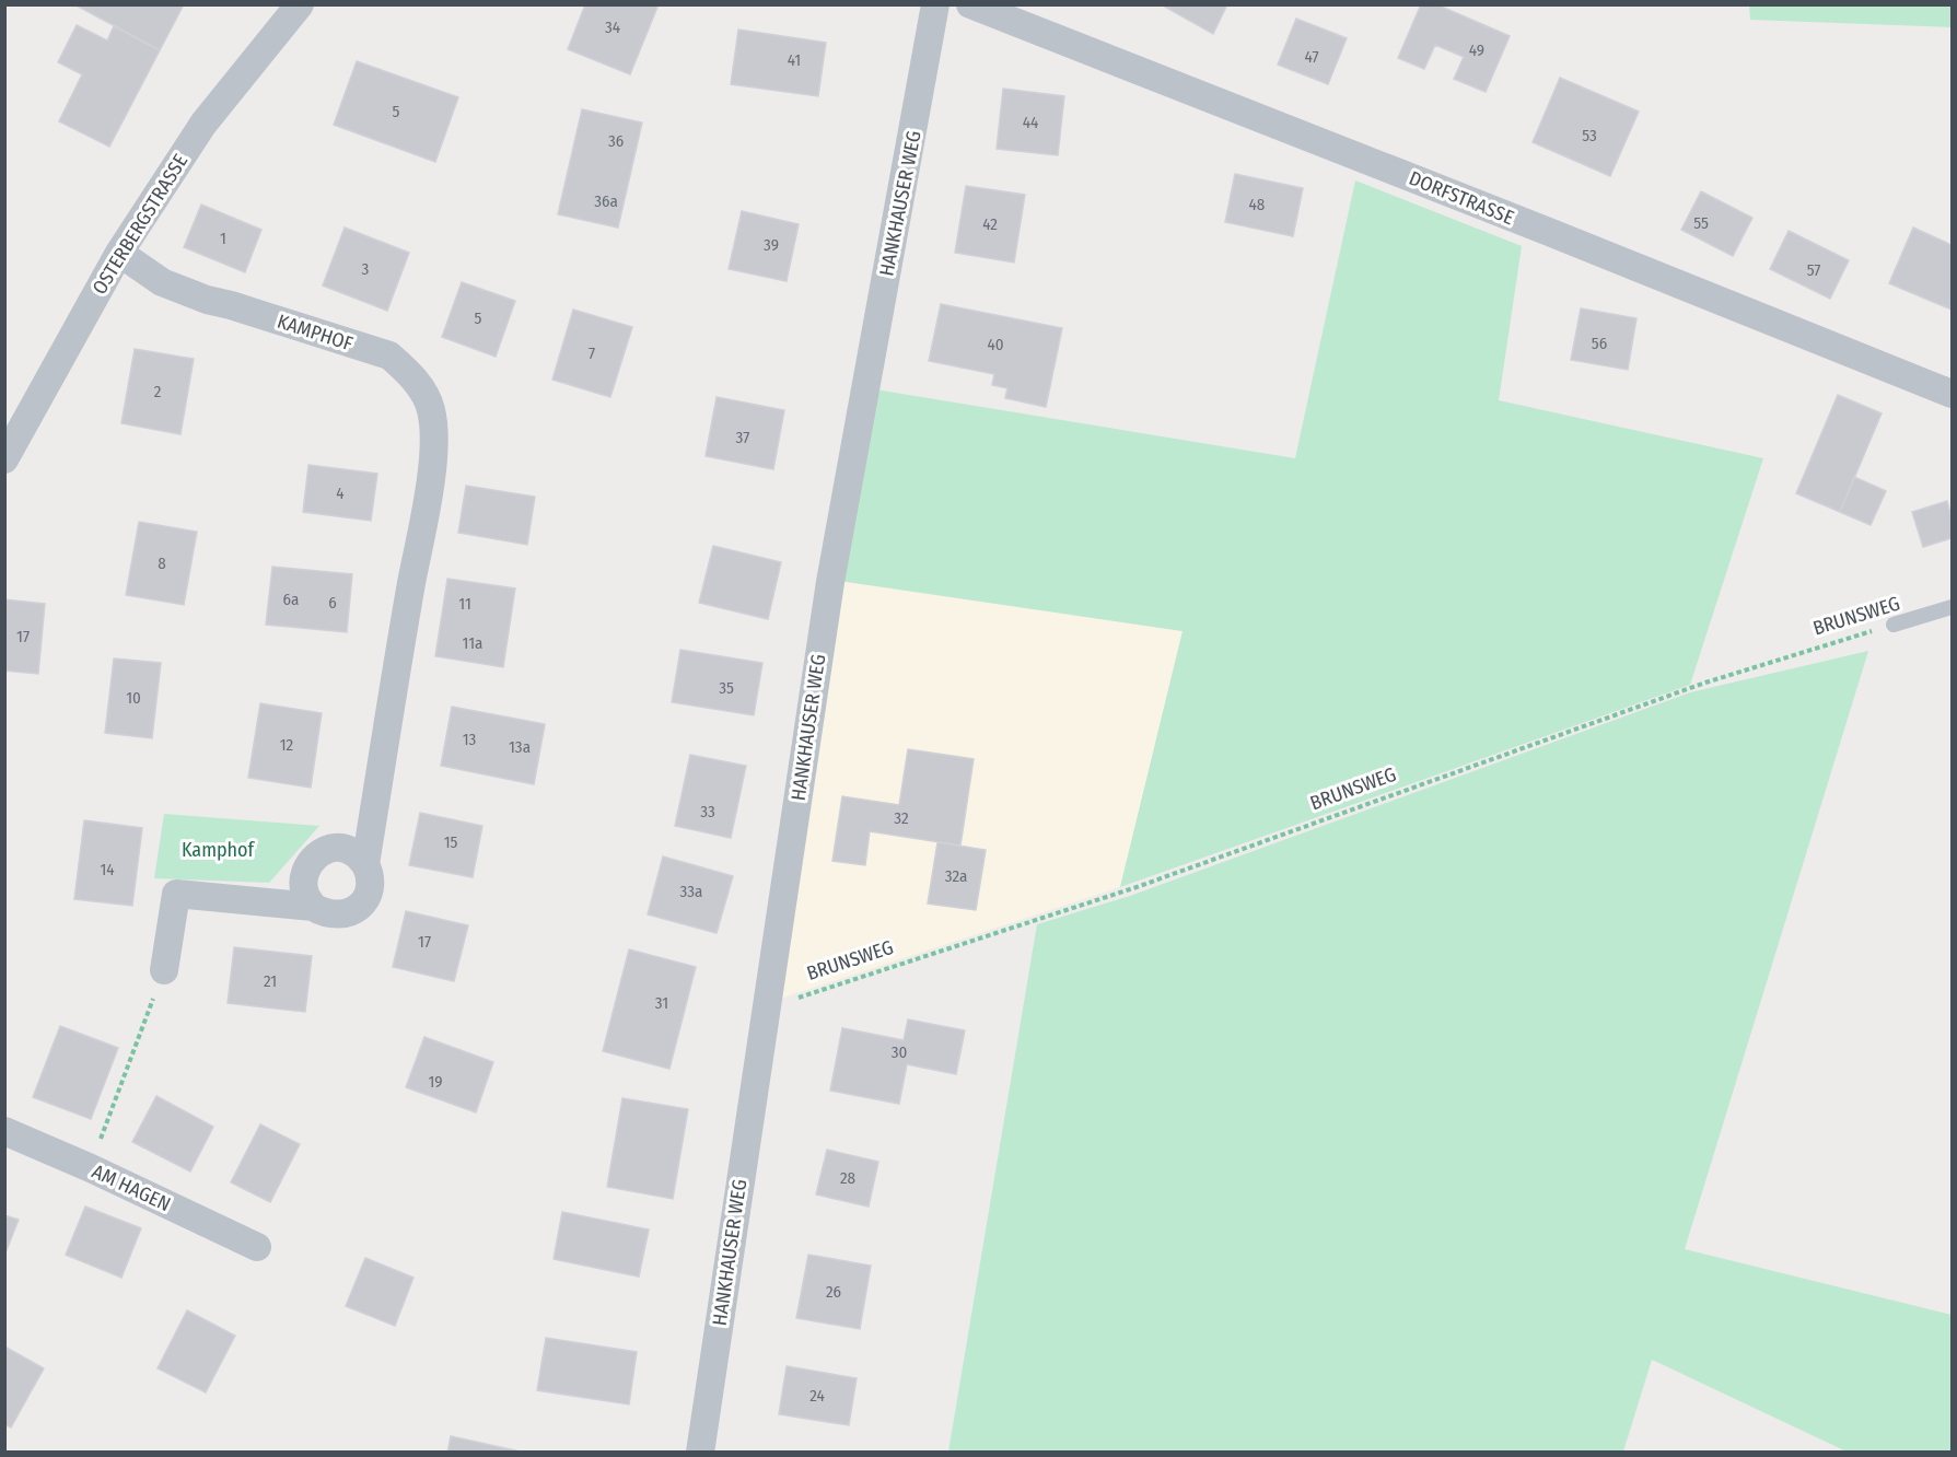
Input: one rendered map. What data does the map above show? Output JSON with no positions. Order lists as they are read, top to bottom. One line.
{"streets":{"street":["DORFSTRASSE","HANKHAUSER WEG","OSTERBERGSTRASSE","KAMPHOF","AM HAGEN"],"lane":["BRUNSWEG"]},"crossings":[["HANKHAUSER WEG","BRUNSWEG"],["OSTERBERGSTRASSE","KAMPHOF"]],"parks":["Kamphof"],"house_numbers":["34","49","47","41","5","44","53","36","36a","48","55","42","1","39","3","57","5","56","40","7","2","37","4","8","6a","6","11","17","11a","35","10","13","12","13a","33","32","15","14","32a","33a","17","21","31","30","19","28","26","24"]}
